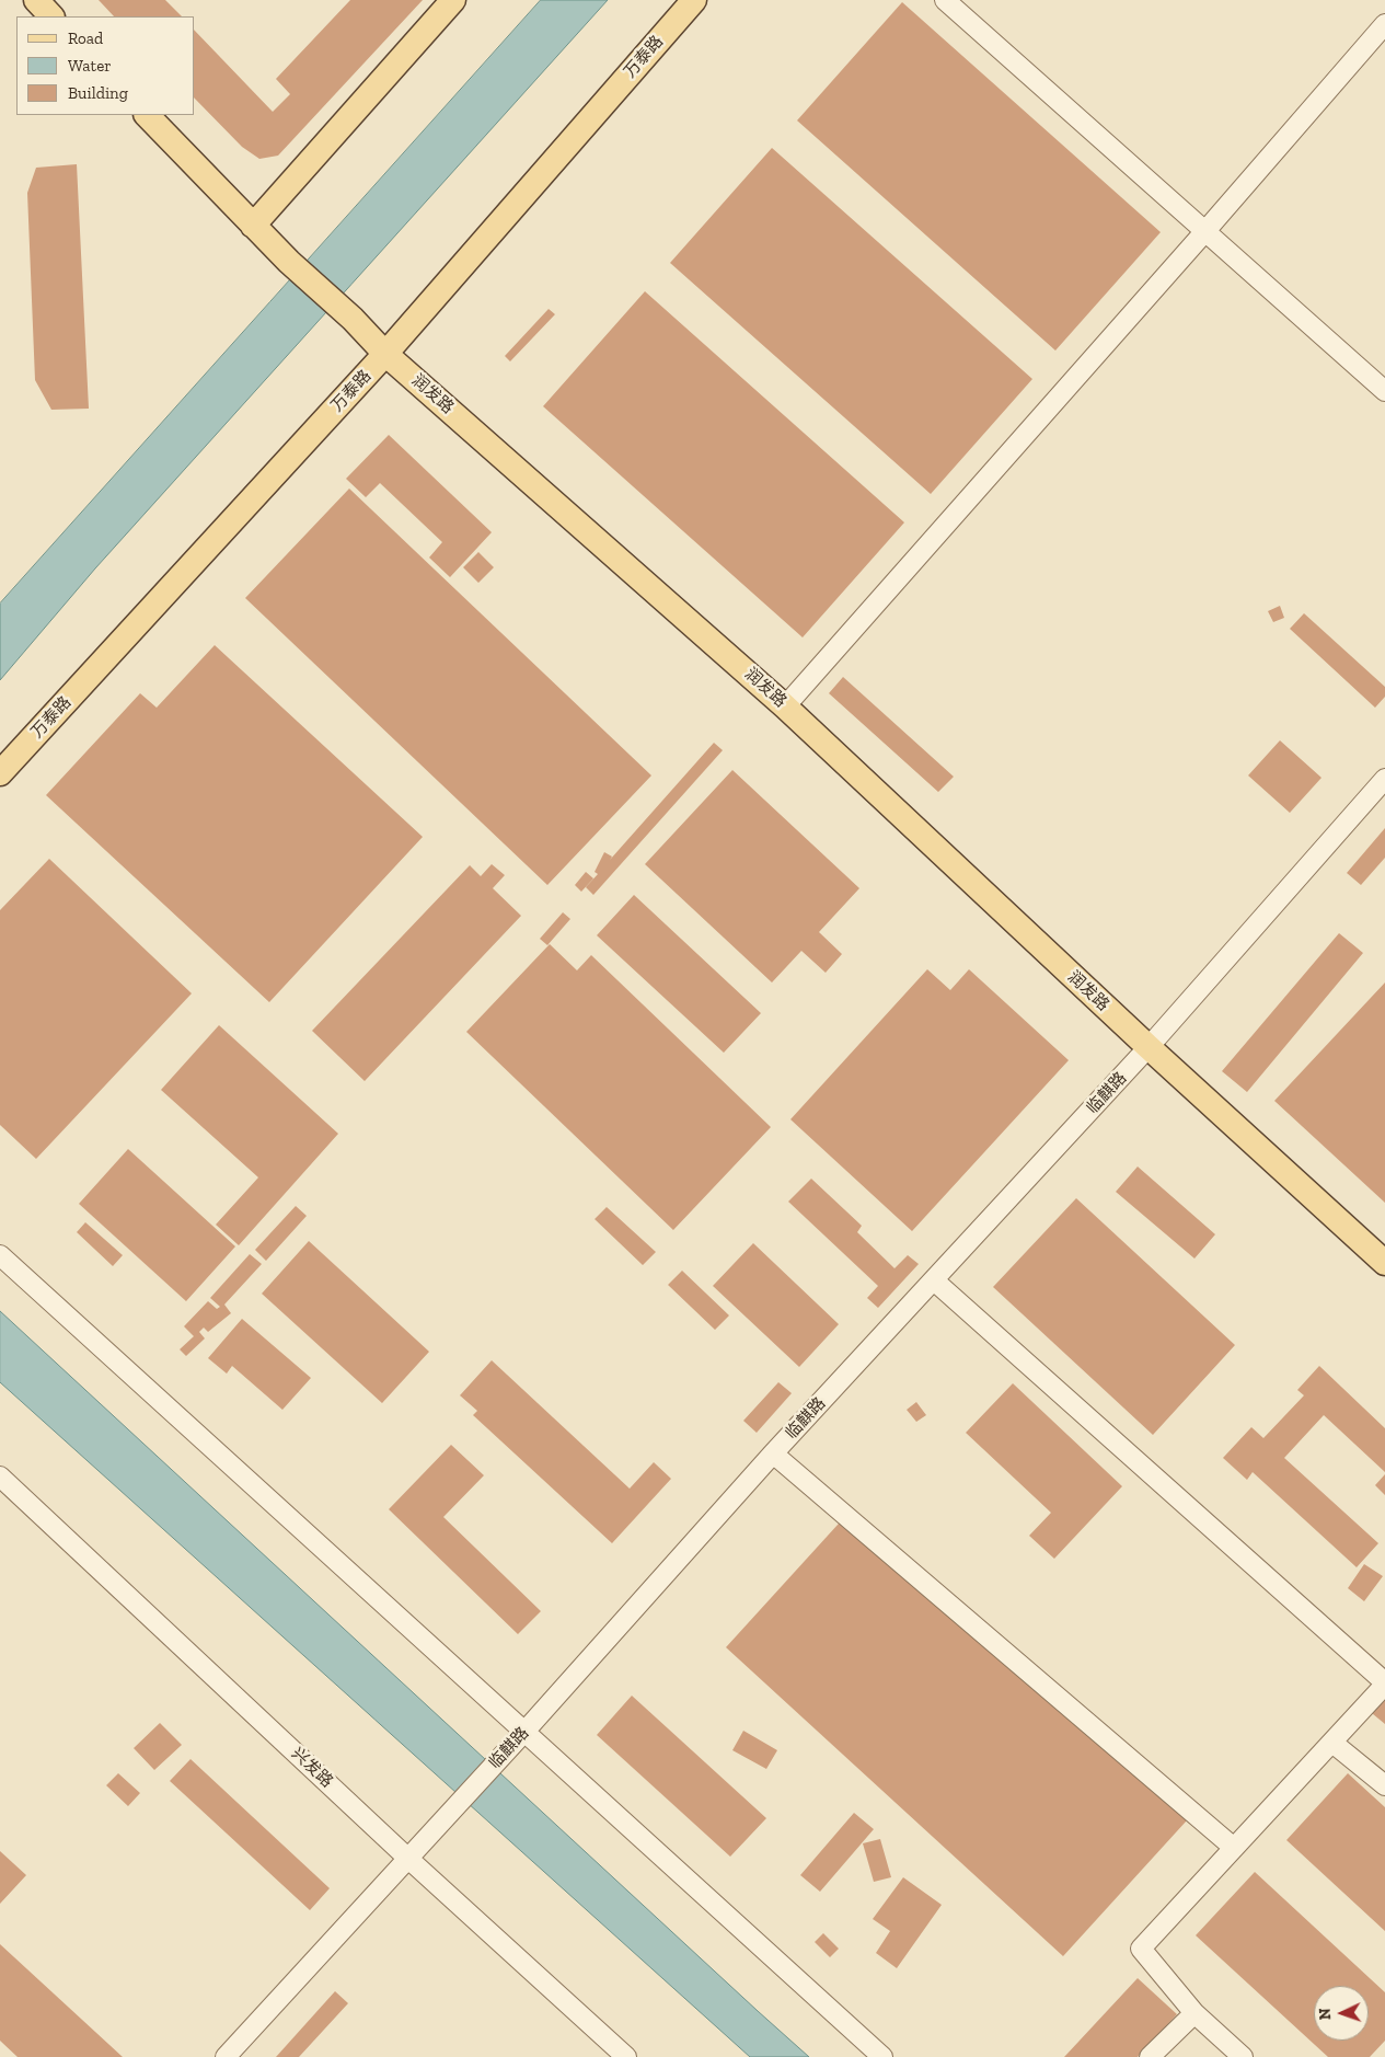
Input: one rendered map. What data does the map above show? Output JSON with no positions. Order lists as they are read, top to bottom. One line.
{"streets":{"main road":["万泰路","润发路"],"street":["临麒路","兴发路"]},"crossings":[["万泰路","润发路"],["润发路","临麒路"],["临麒路","兴发路"]],"legend":["Road","Water","Building"],"north":"left"}
